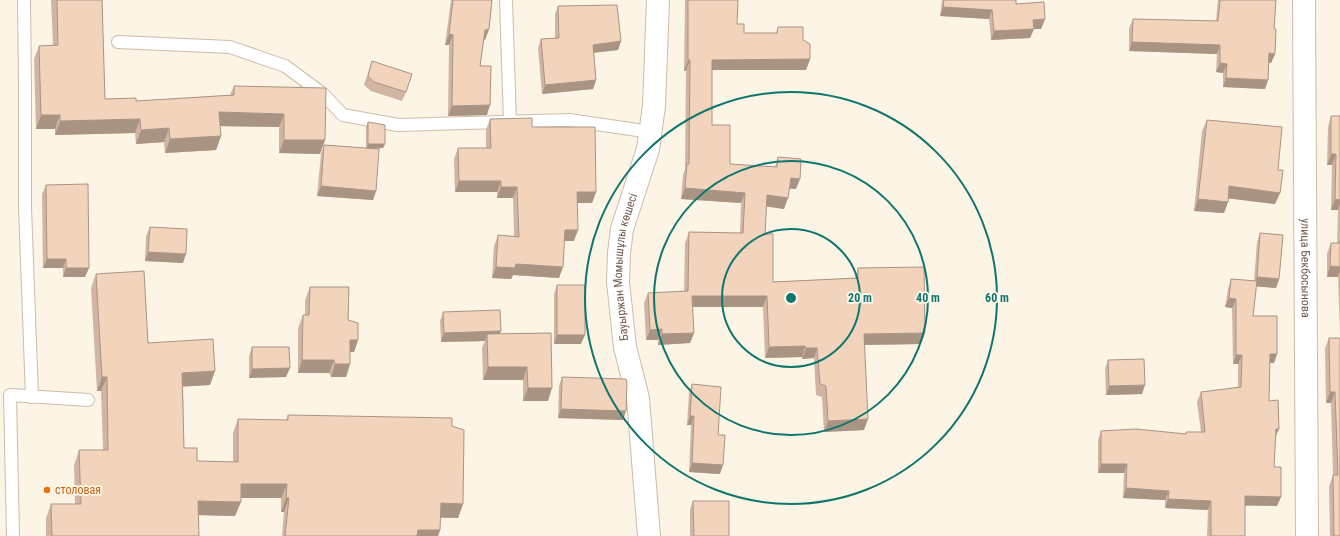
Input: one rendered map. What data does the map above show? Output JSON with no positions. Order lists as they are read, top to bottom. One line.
{"streets":{"street":["Бауыржан Момышұлы көшесі","улица Бекбосынова"]},"places":["столовая"],"rings":["20 m","40 m","60 m"]}
